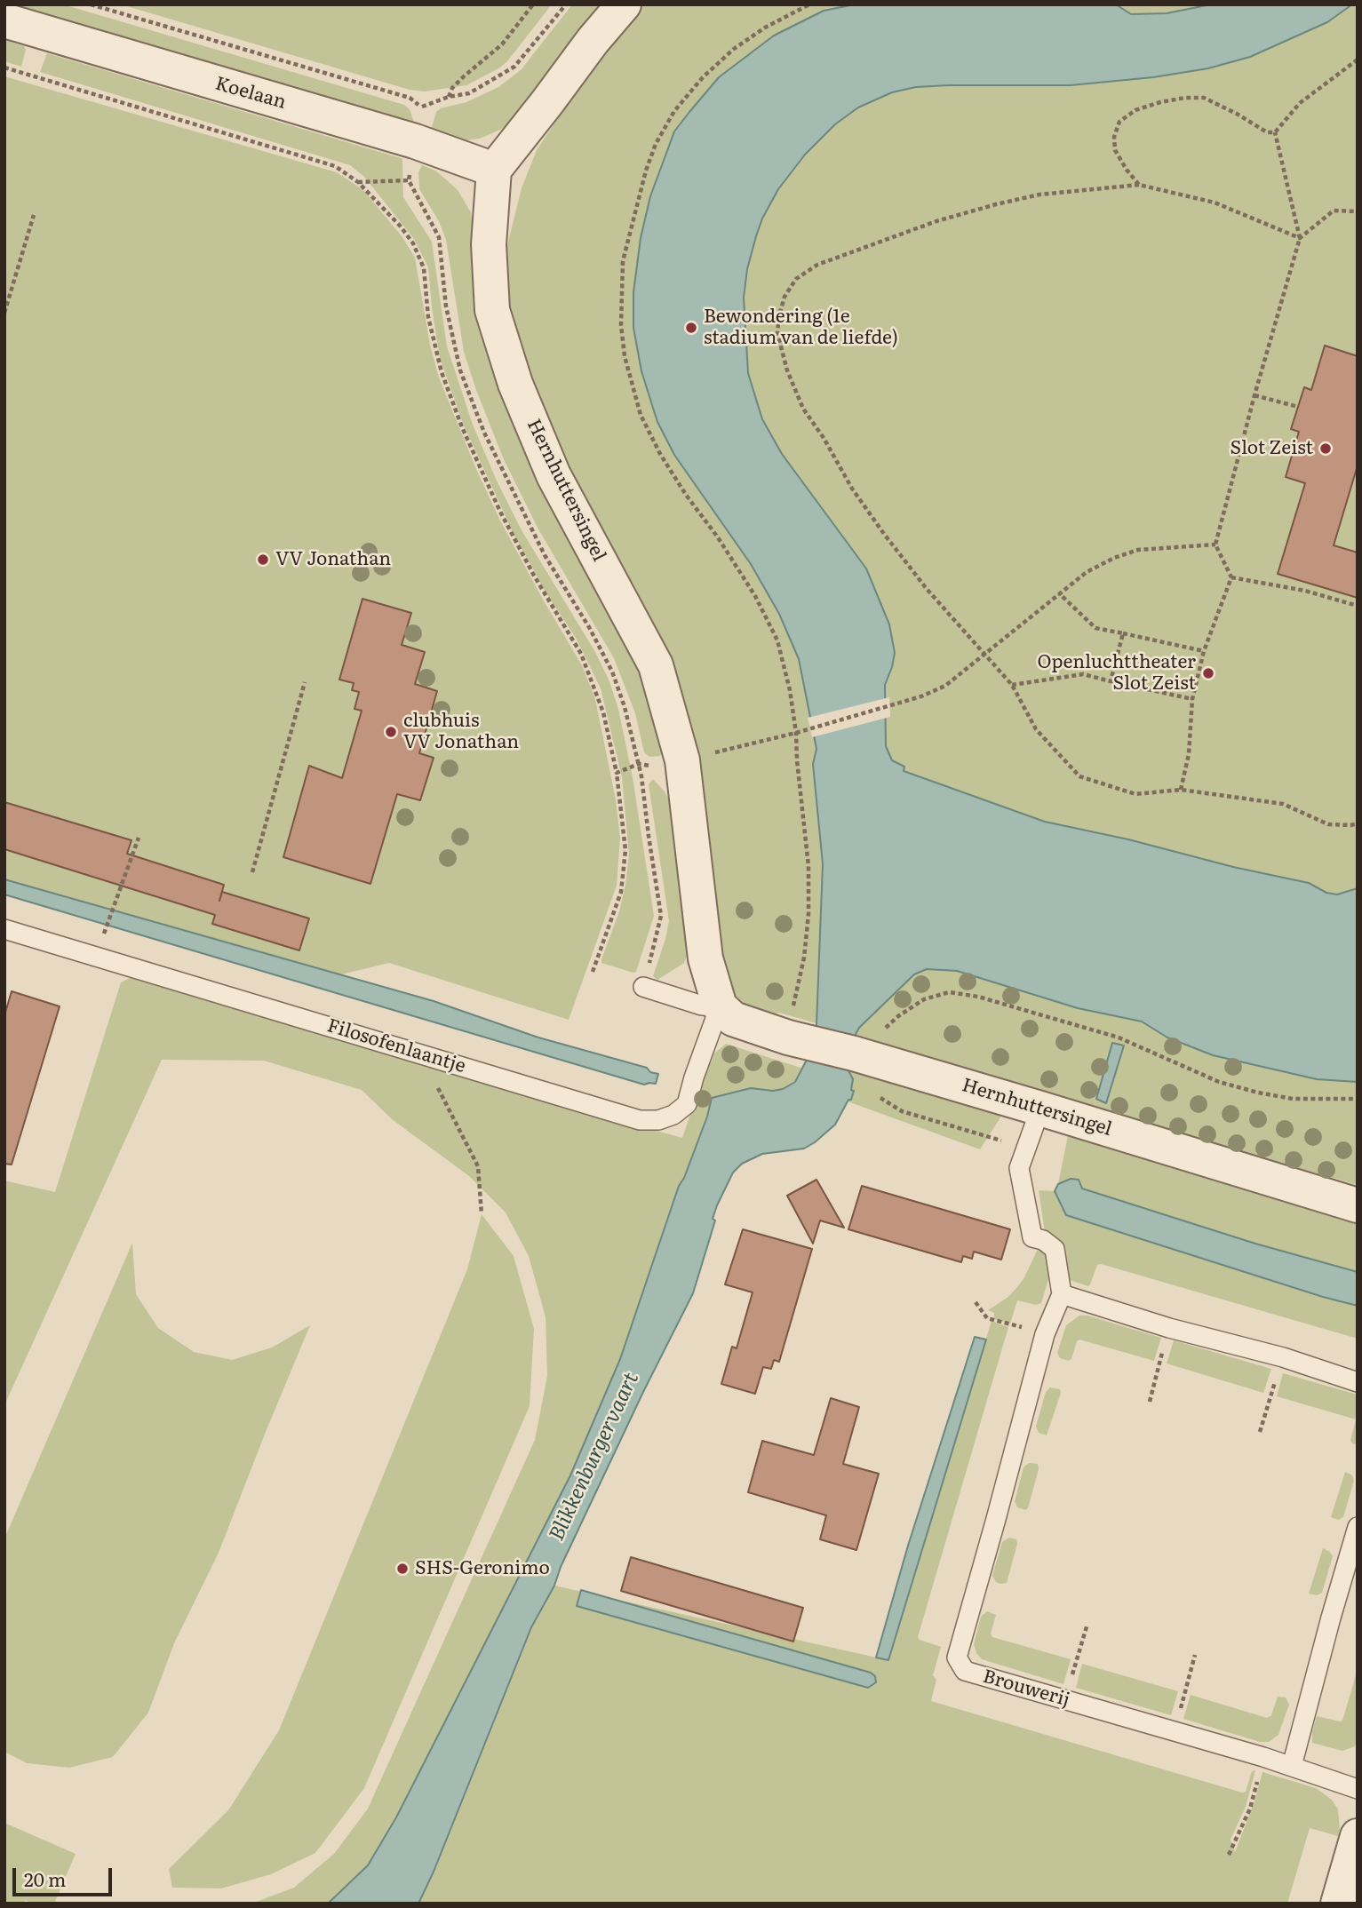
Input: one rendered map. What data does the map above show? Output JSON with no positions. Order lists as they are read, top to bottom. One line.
{"streets":{"street":["Koelaan","Hernhuttersingel"],"lane":["Filosofenlaantje","Brouwerij"]},"crossings":[["Koelaan","Hernhuttersingel"],["Hernhuttersingel","Filosofenlaantje"]],"water":["Blikkenburgervaart"],"places":["Bewondering (1e stadium van de liefde)","Slot Zeist","VV Jonathan","Openluchttheater Slot Zeist","clubhuis VV Jonathan","SHS-Geronimo"],"scale_bar":"20 m"}
